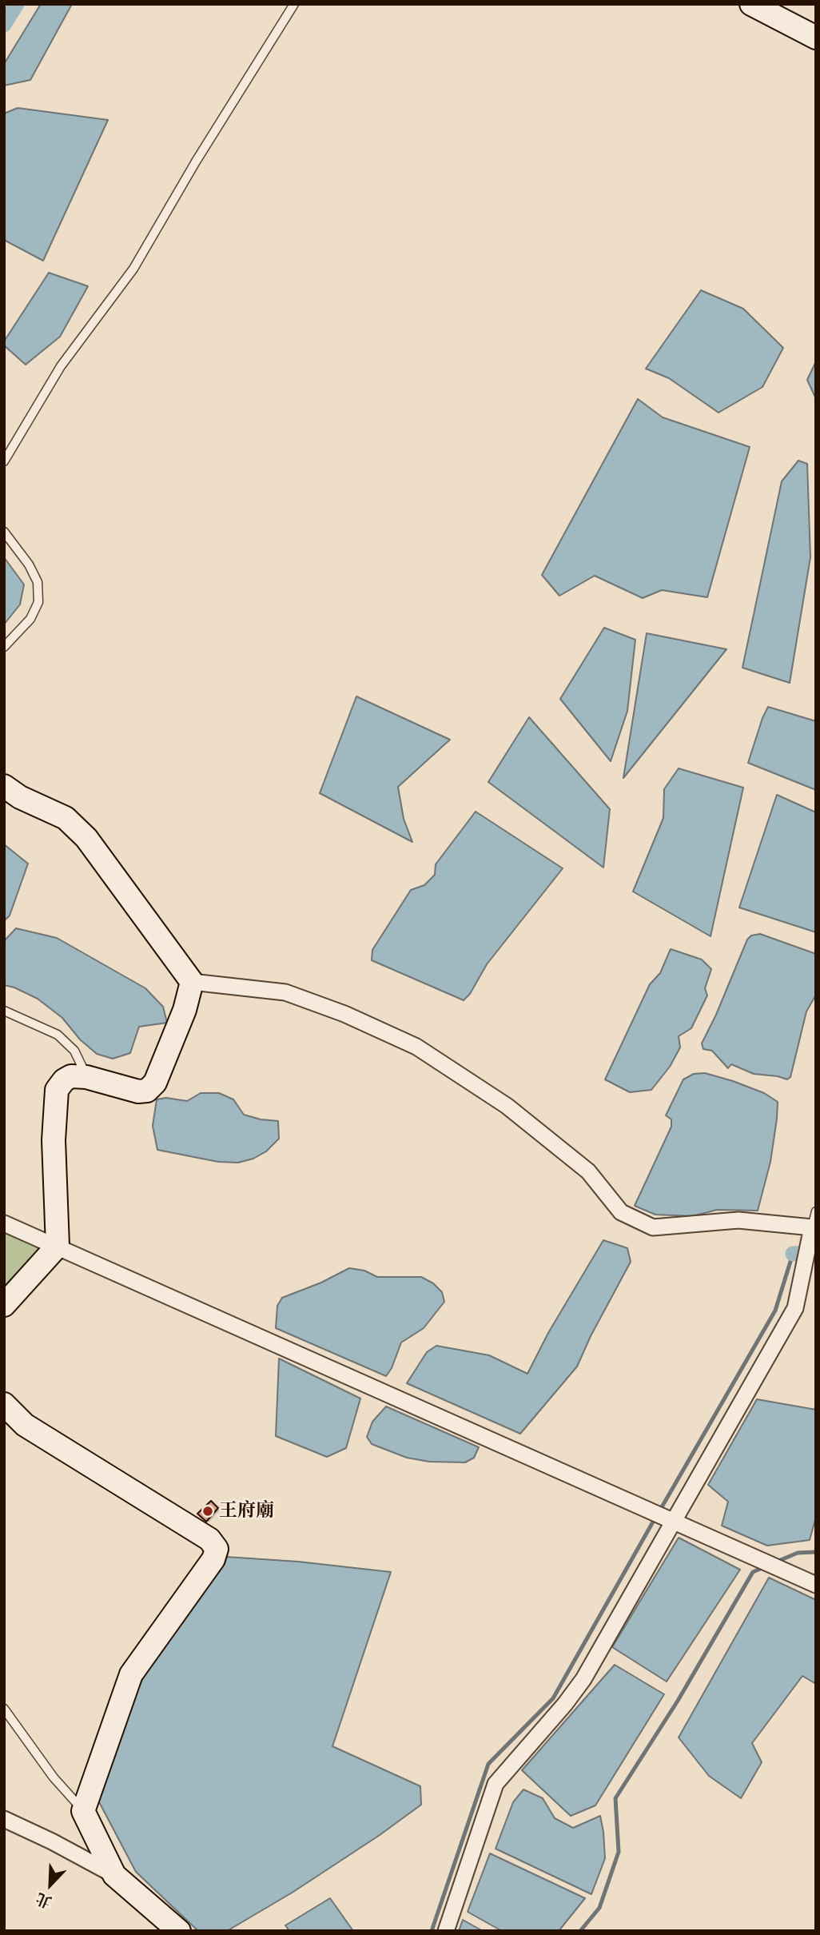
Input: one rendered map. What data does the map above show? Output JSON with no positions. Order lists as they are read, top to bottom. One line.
{"places":["王府廟"],"north":"bottom left"}
